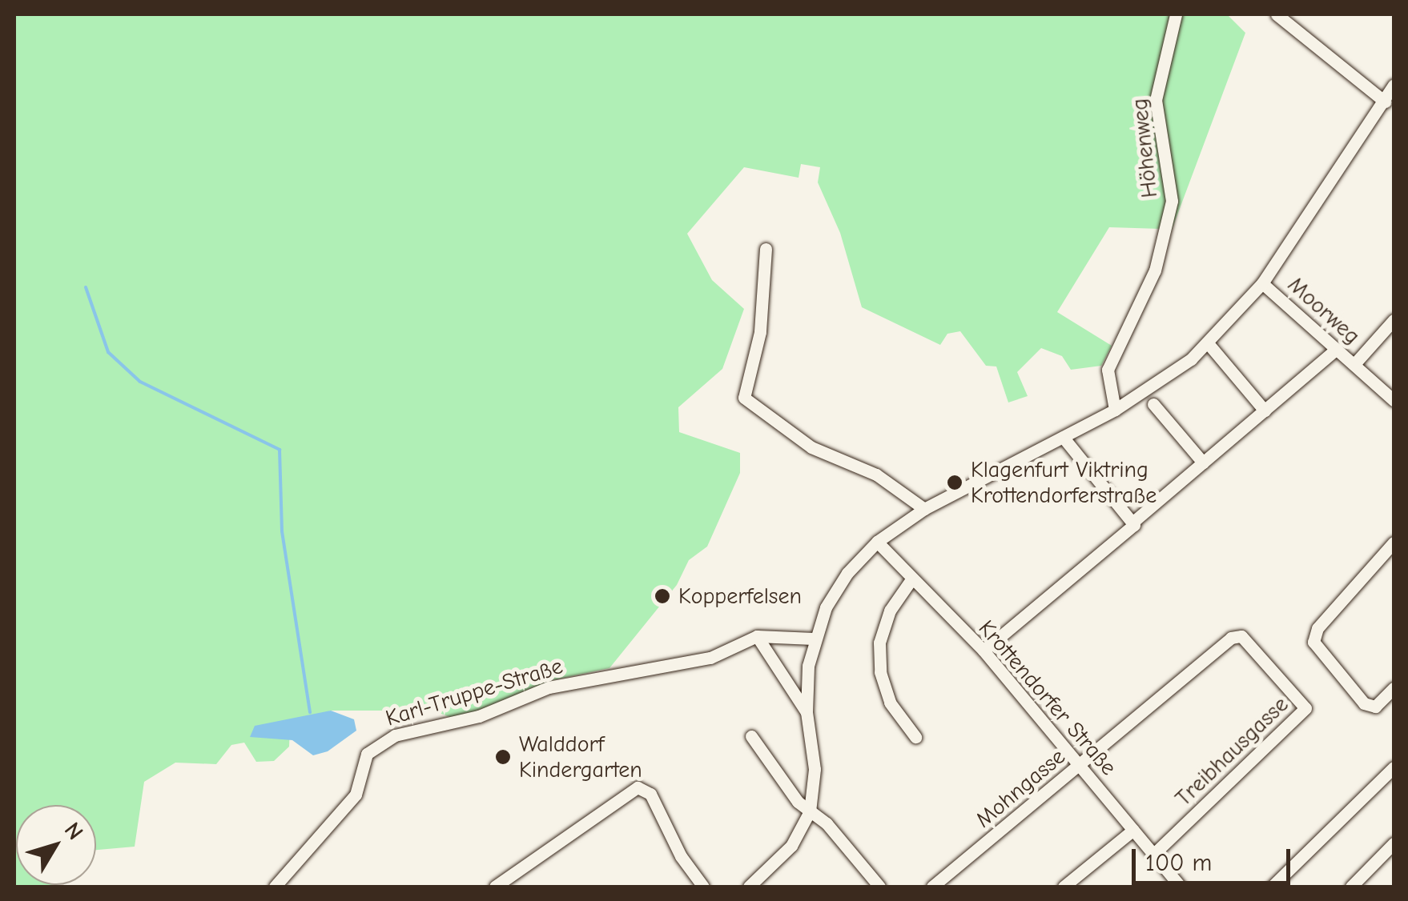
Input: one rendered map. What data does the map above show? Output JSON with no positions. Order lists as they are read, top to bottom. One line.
{"streets":{"street":["Höhenweg","Moorweg","Karl-Truppe-Straße","Krottendorfer Straße","Treibhausgasse","Mohngasse"]},"crossings":[["Krottendorfer Straße","Treibhausgasse"],["Krottendorfer Straße","Mohngasse"],["Treibhausgasse","Mohngasse"]],"places":["Klagenfurt Viktring Krottendorferstraße","Kopperfelsen","Walddorf Kindergarten"],"scale_bar":"100 m","north":"top right"}
